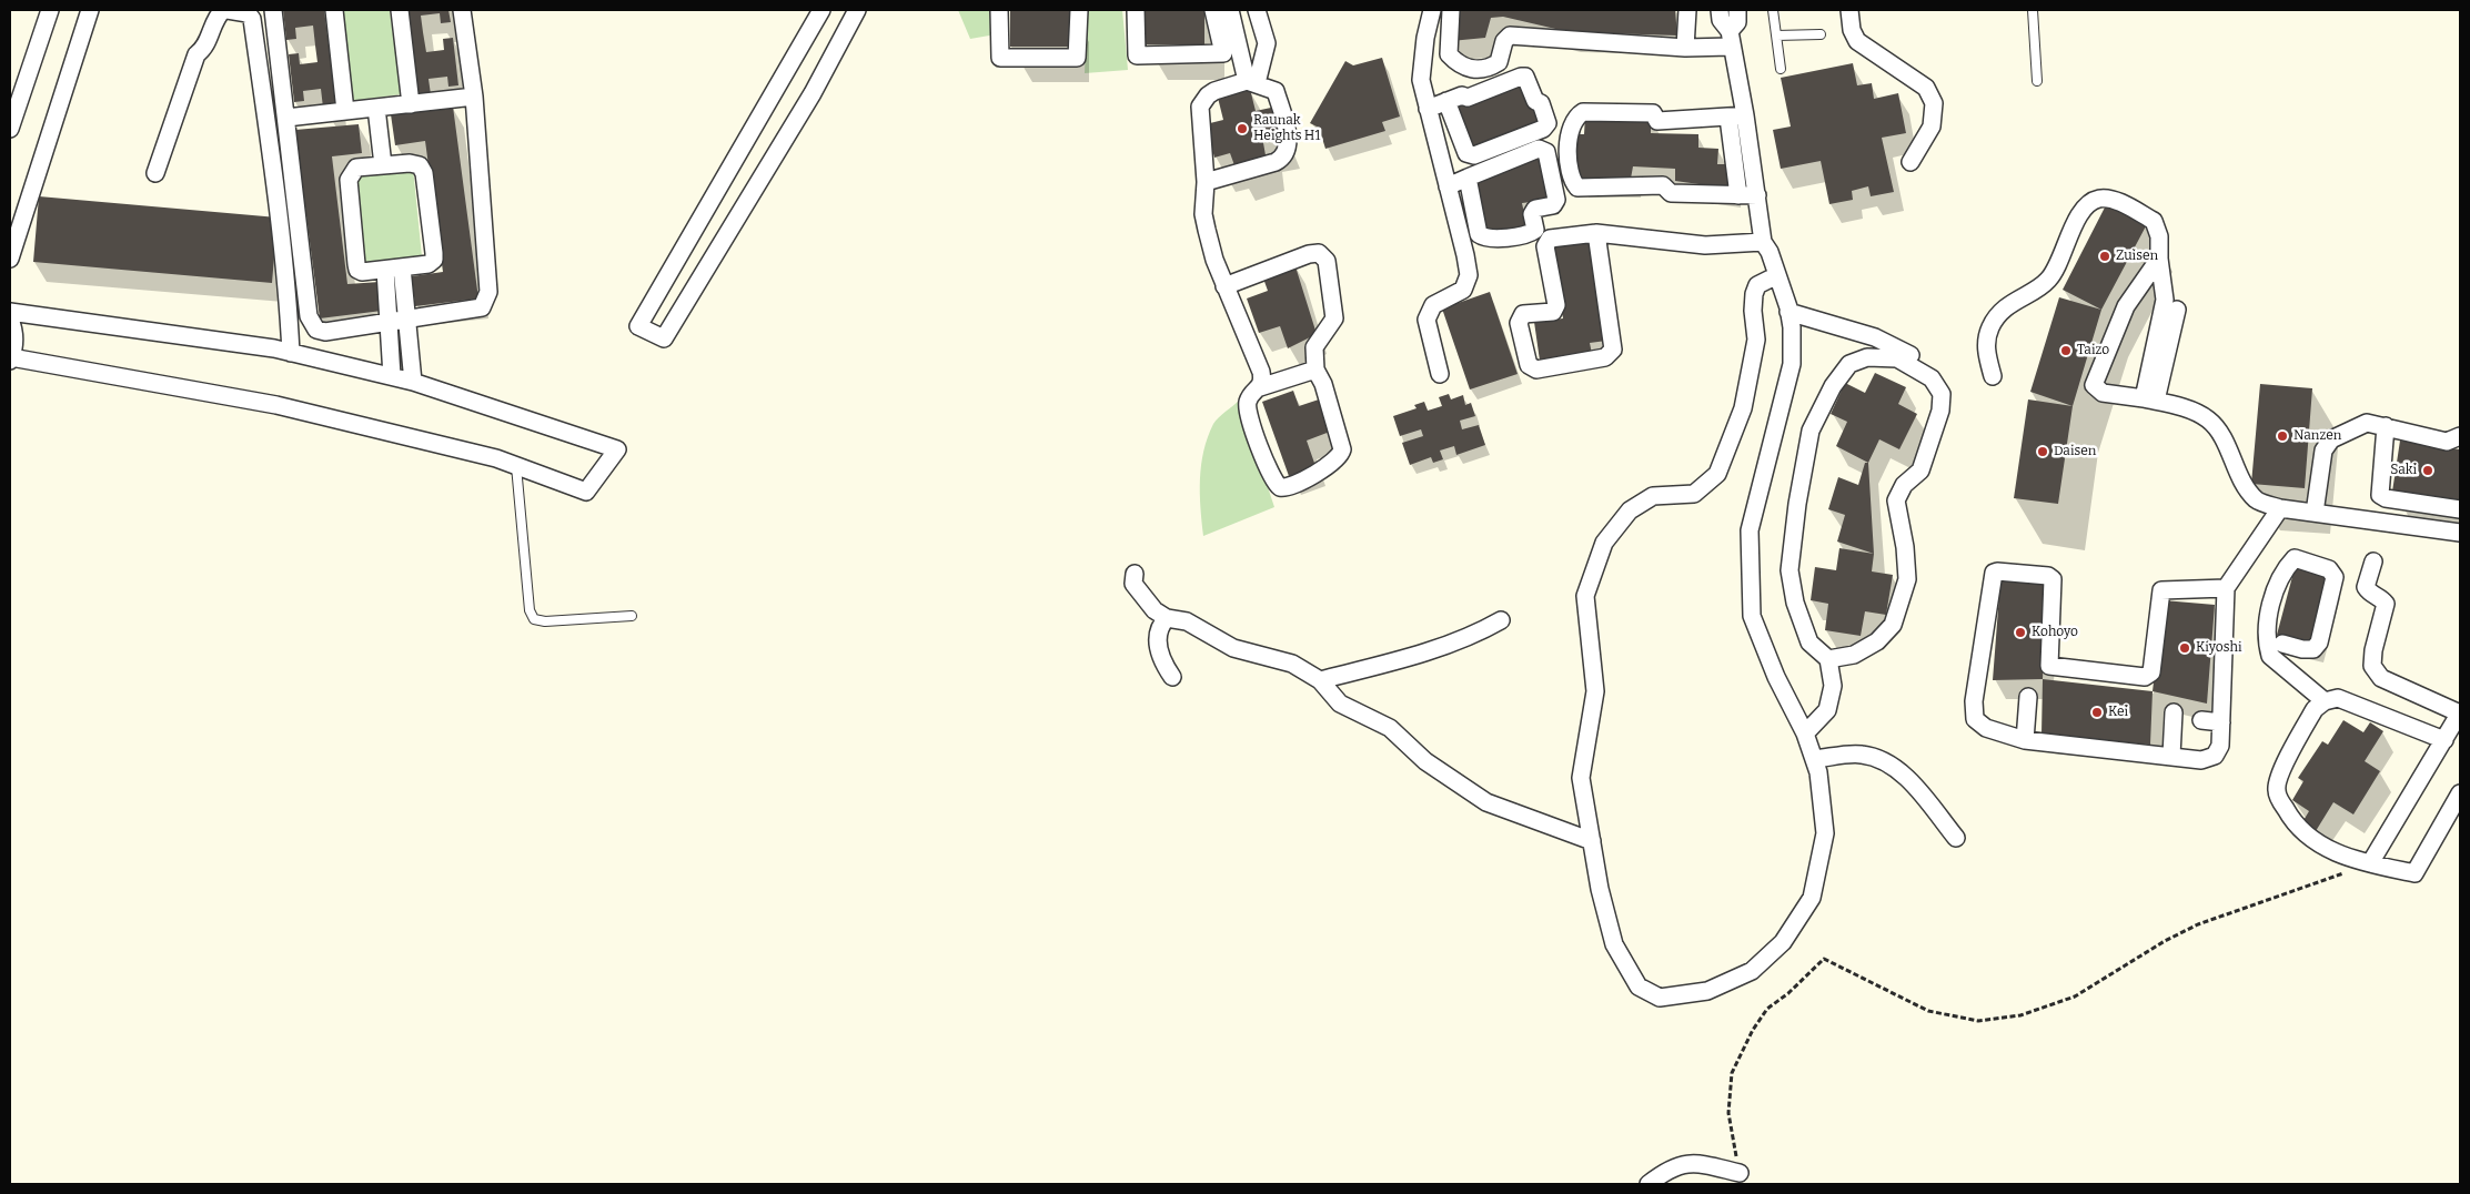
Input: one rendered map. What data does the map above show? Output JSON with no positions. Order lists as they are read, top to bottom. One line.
{"places":["Raunak Heights H1","Zuisen","Taizo","Nanzen","Daisen","Saki","Kohoyo","Kiyoshi","Kei"]}
